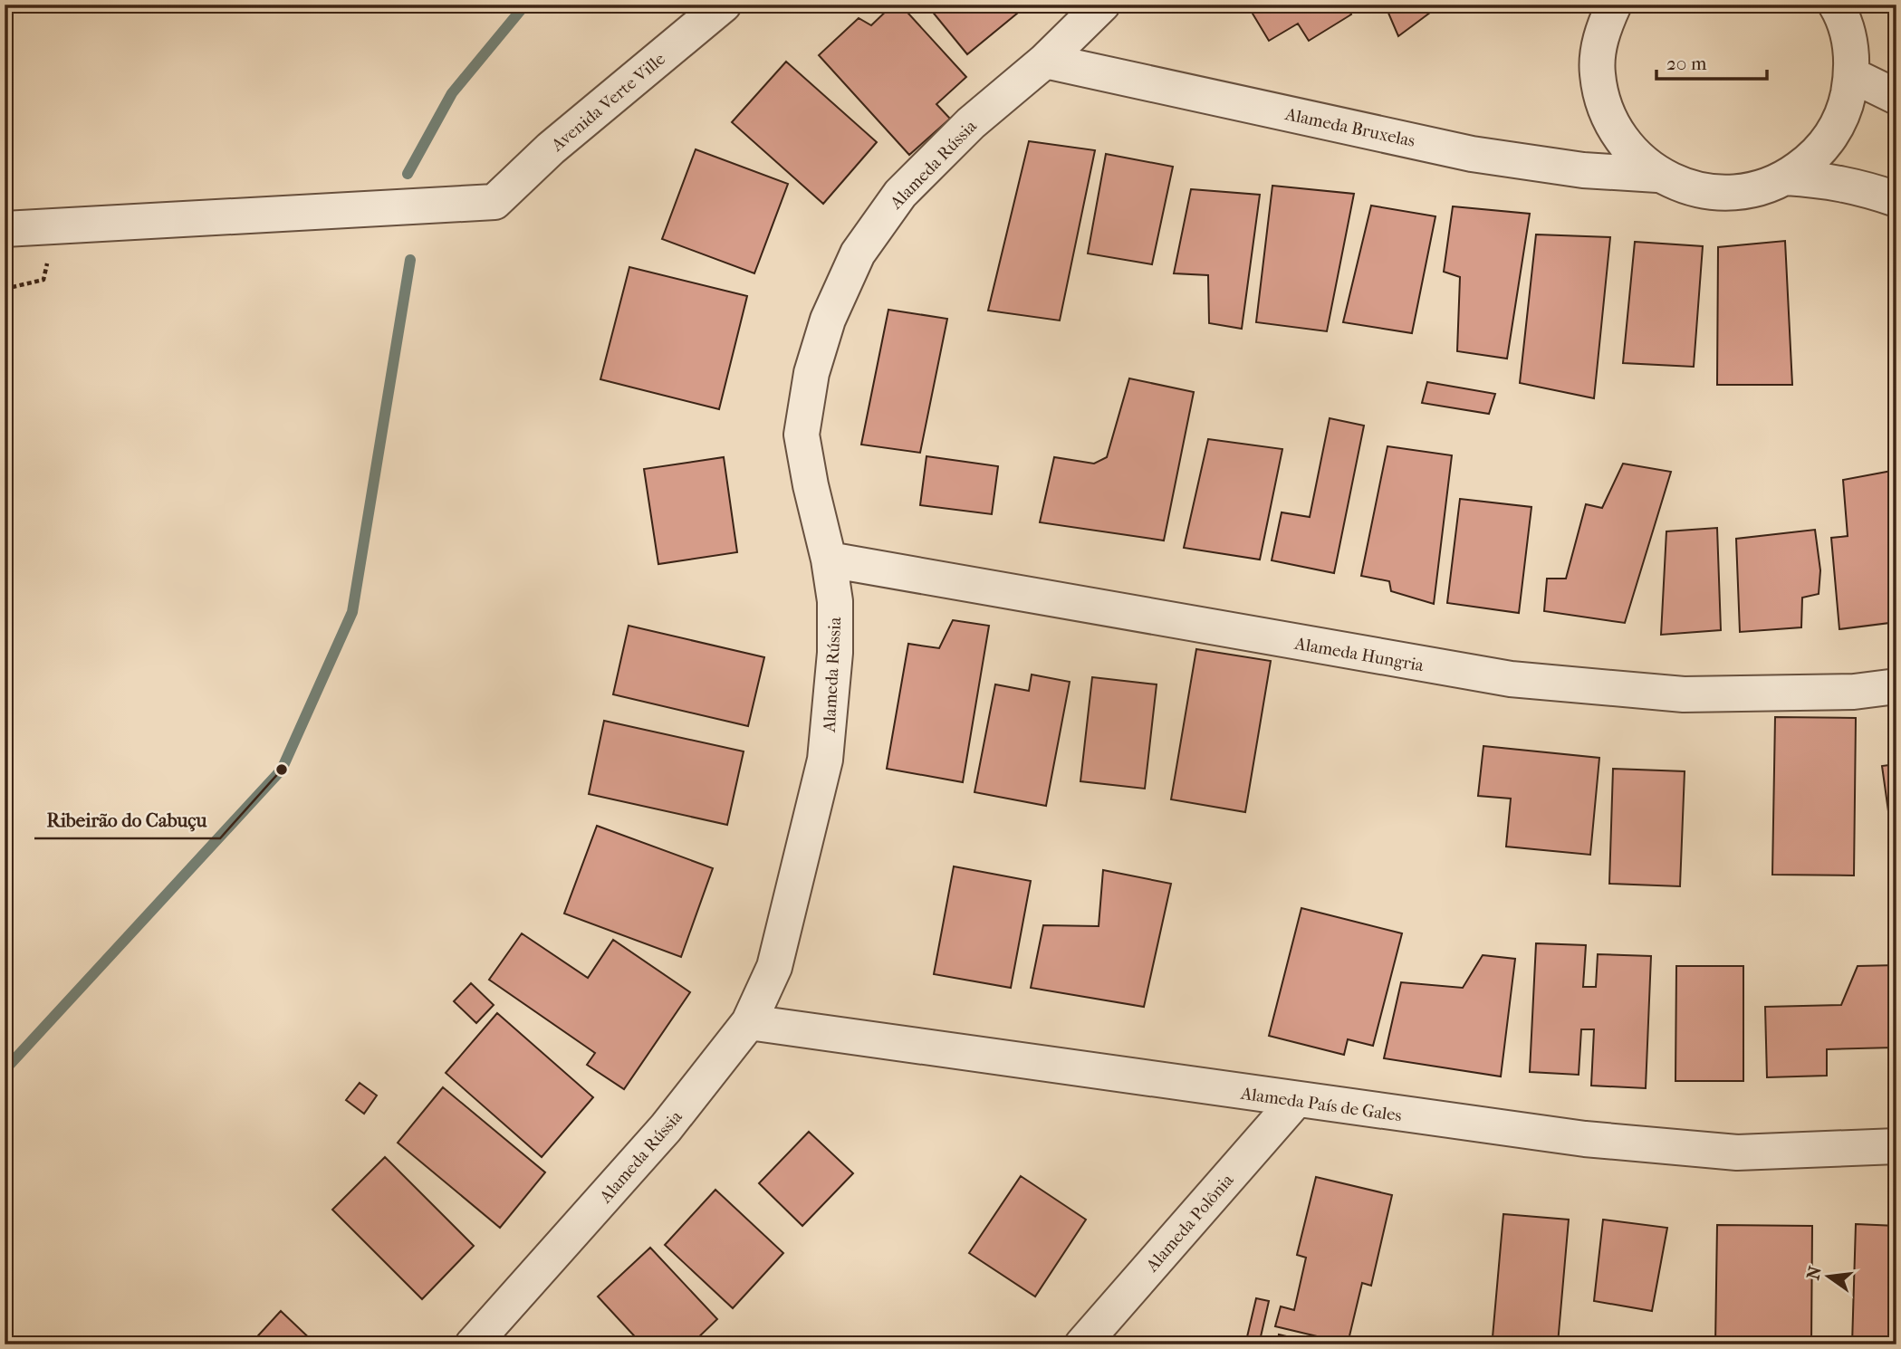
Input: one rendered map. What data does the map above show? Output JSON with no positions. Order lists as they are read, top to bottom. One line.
{"streets":{"street":["Avenida Verte Ville","Alameda Bruxelas","Alameda Rússia","Alameda Hungria","Alameda País de Gales","Alameda Polônia"]},"crossings":[["Alameda Bruxelas","Alameda Rússia"],["Alameda Rússia","Alameda Hungria"],["Alameda Rússia","Alameda País de Gales"],["Alameda País de Gales","Alameda Polônia"]],"places":["Ribeirão do Cabuçu"],"scale_bar":"20 m","north":"left"}
